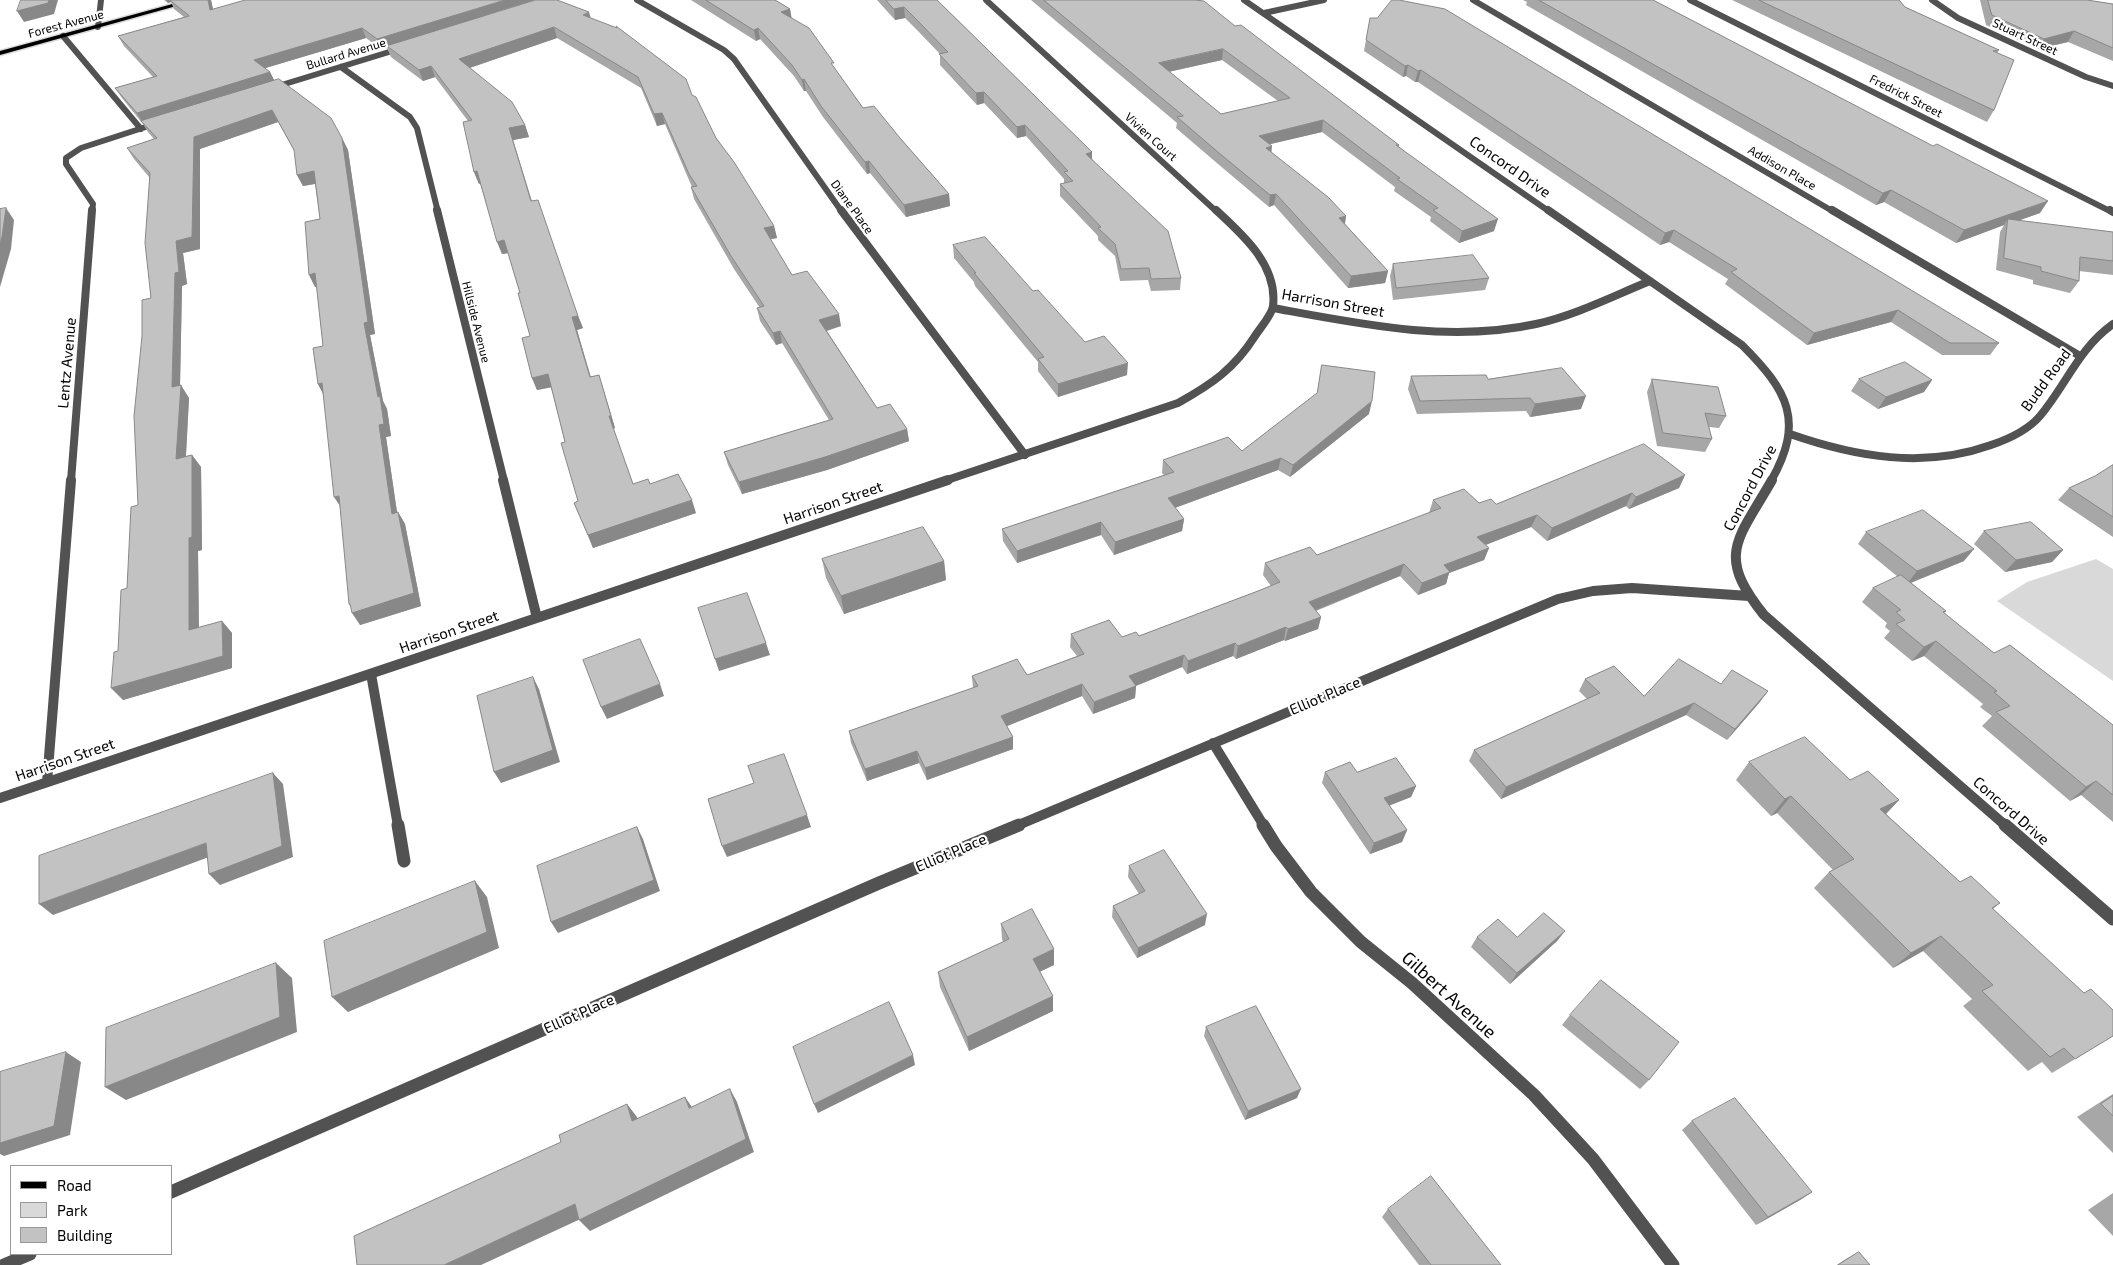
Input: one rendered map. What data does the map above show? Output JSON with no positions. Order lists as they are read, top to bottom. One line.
{"streets":{"main road":["Forest Avenue"],"street":["Stuart Street","Bullard Avenue","Fredrick Street","Vivien Court","Concord Drive","Addison Place","Diane Place","Harrison Street","Hillside Avenue","Lentz Avenue","Budd Road","Elliot Place","Gilbert Avenue"]},"crossings":[["Bullard Avenue","Hillside Avenue"],["Vivien Court","Harrison Street"],["Concord Drive","Harrison Street"],["Concord Drive","Budd Road"],["Concord Drive","Elliot Place"],["Addison Place","Budd Road"],["Diane Place","Harrison Street"],["Harrison Street","Hillside Avenue"],["Harrison Street","Lentz Avenue"],["Elliot Place","Gilbert Avenue"]],"legend":["Road","Park","Building"]}
